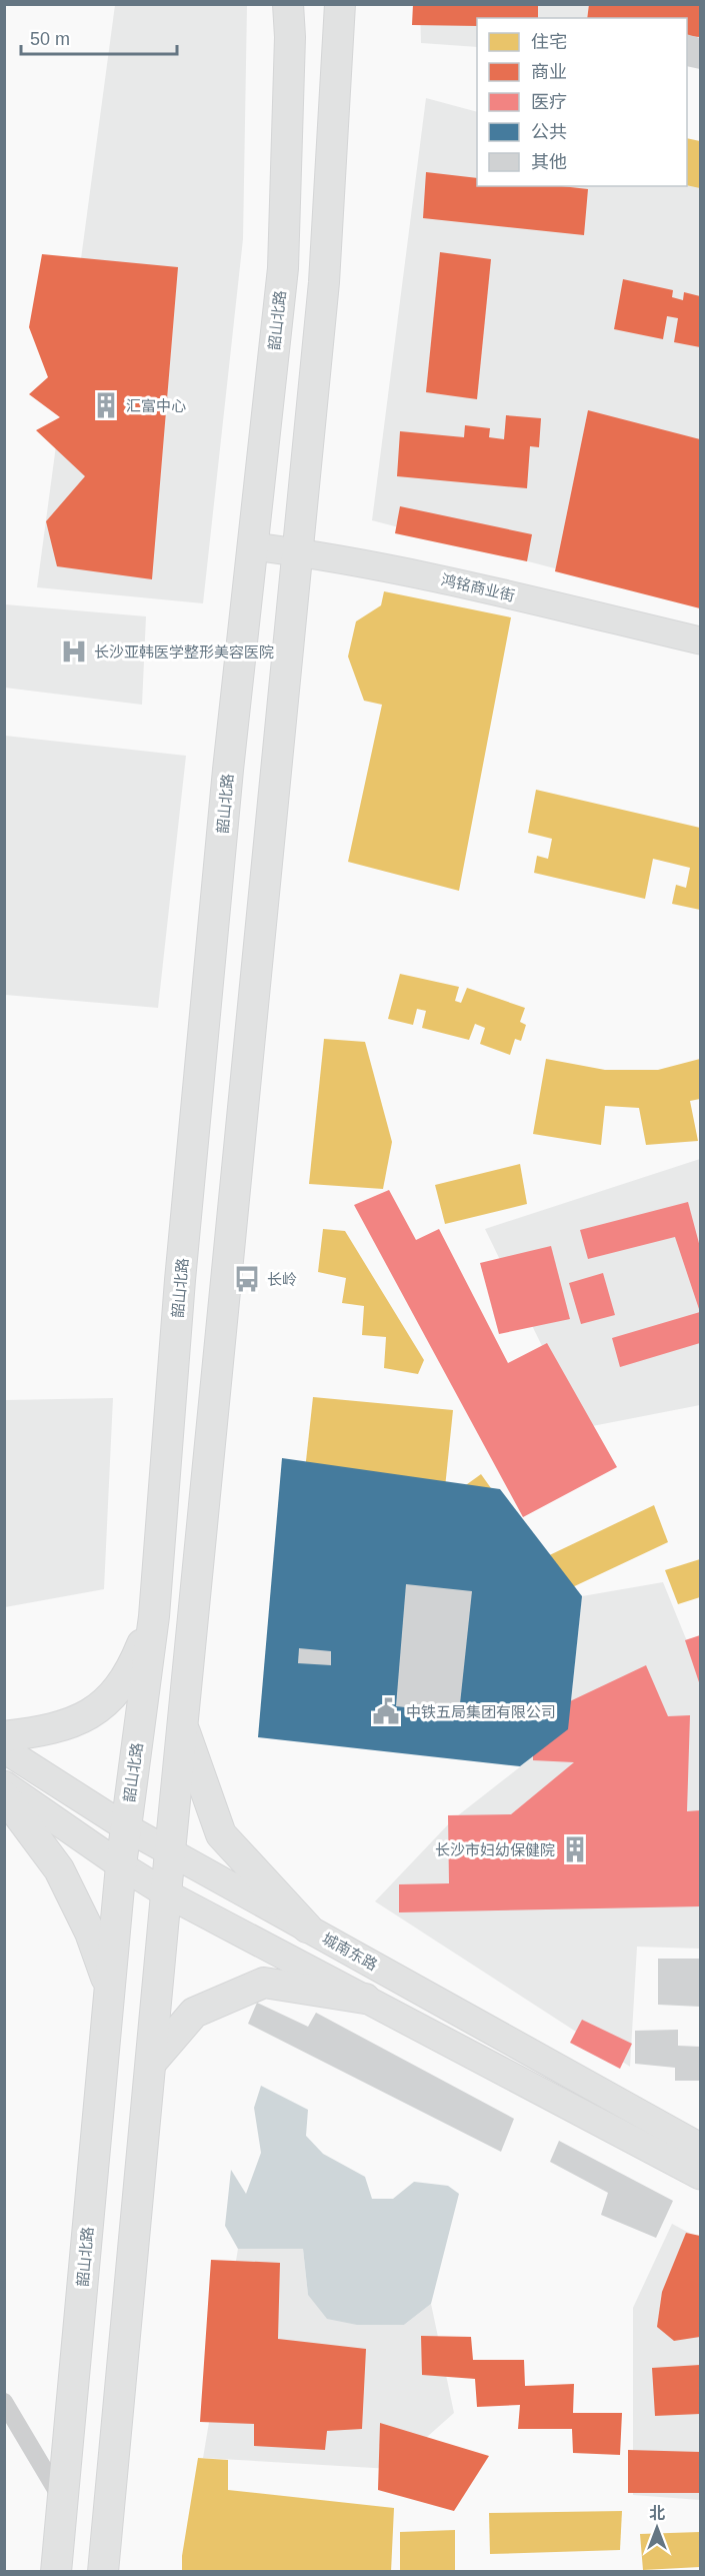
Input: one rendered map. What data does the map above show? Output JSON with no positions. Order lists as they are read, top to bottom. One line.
{"streets":{"main road":["韶山北路","鸿铭商业街","城南东路"]},"crossings":[["韶山北路","鸿铭商业街"],["韶山北路","城南东路"]],"places":{"building":["汇富中心","长沙市妇幼保健院"],"hospital":["长沙亚韩医学整形美容医院"],"bus stop":["长岭"],"public building":["中铁五局集团有限公司"]},"legend":["住宅","商业","医疗","公共","其他"],"scale_bar":"50 m","north":"top"}
